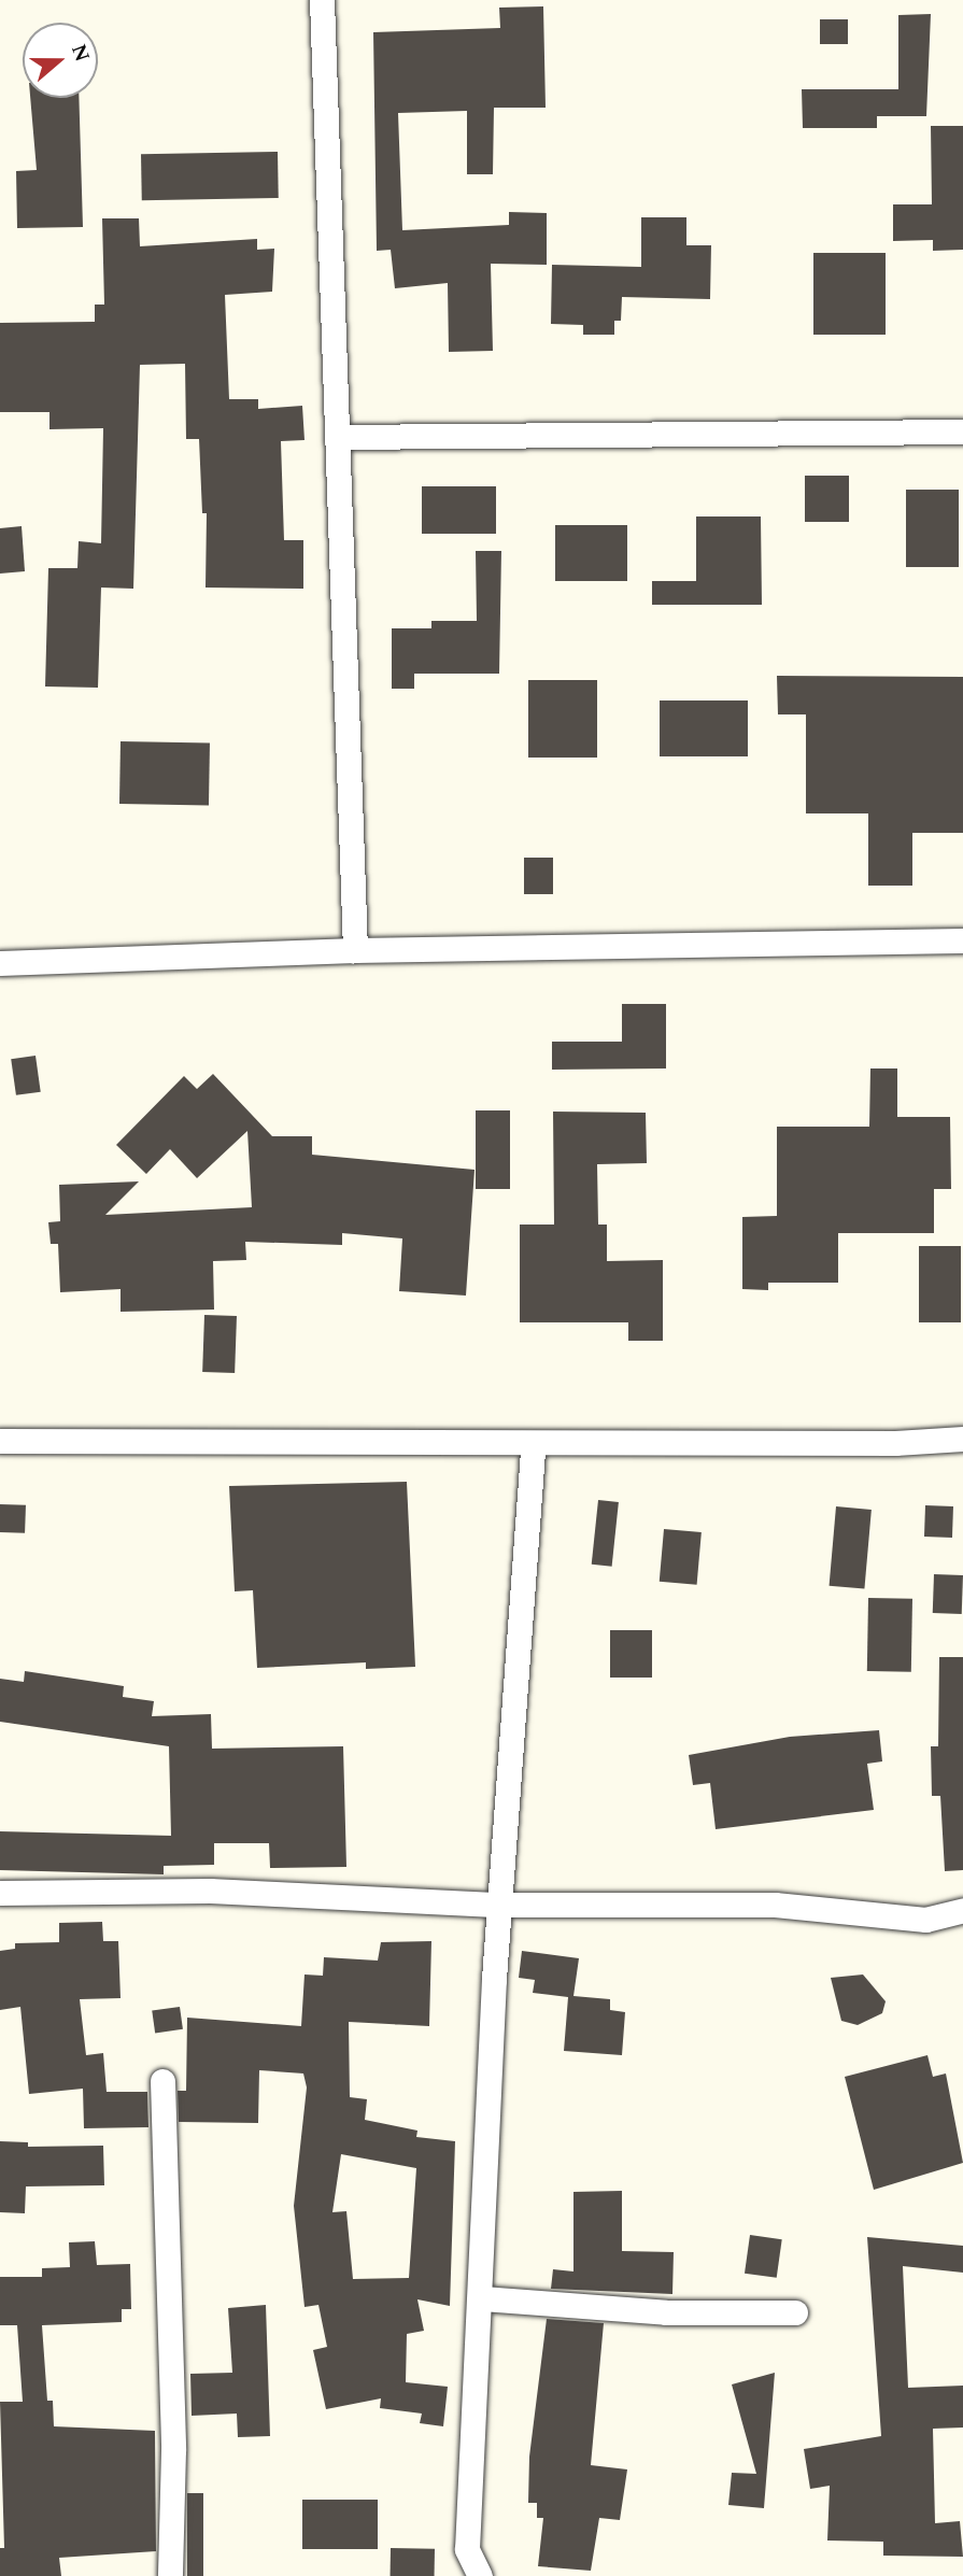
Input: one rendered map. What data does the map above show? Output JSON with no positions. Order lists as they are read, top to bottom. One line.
{"north":"right"}
